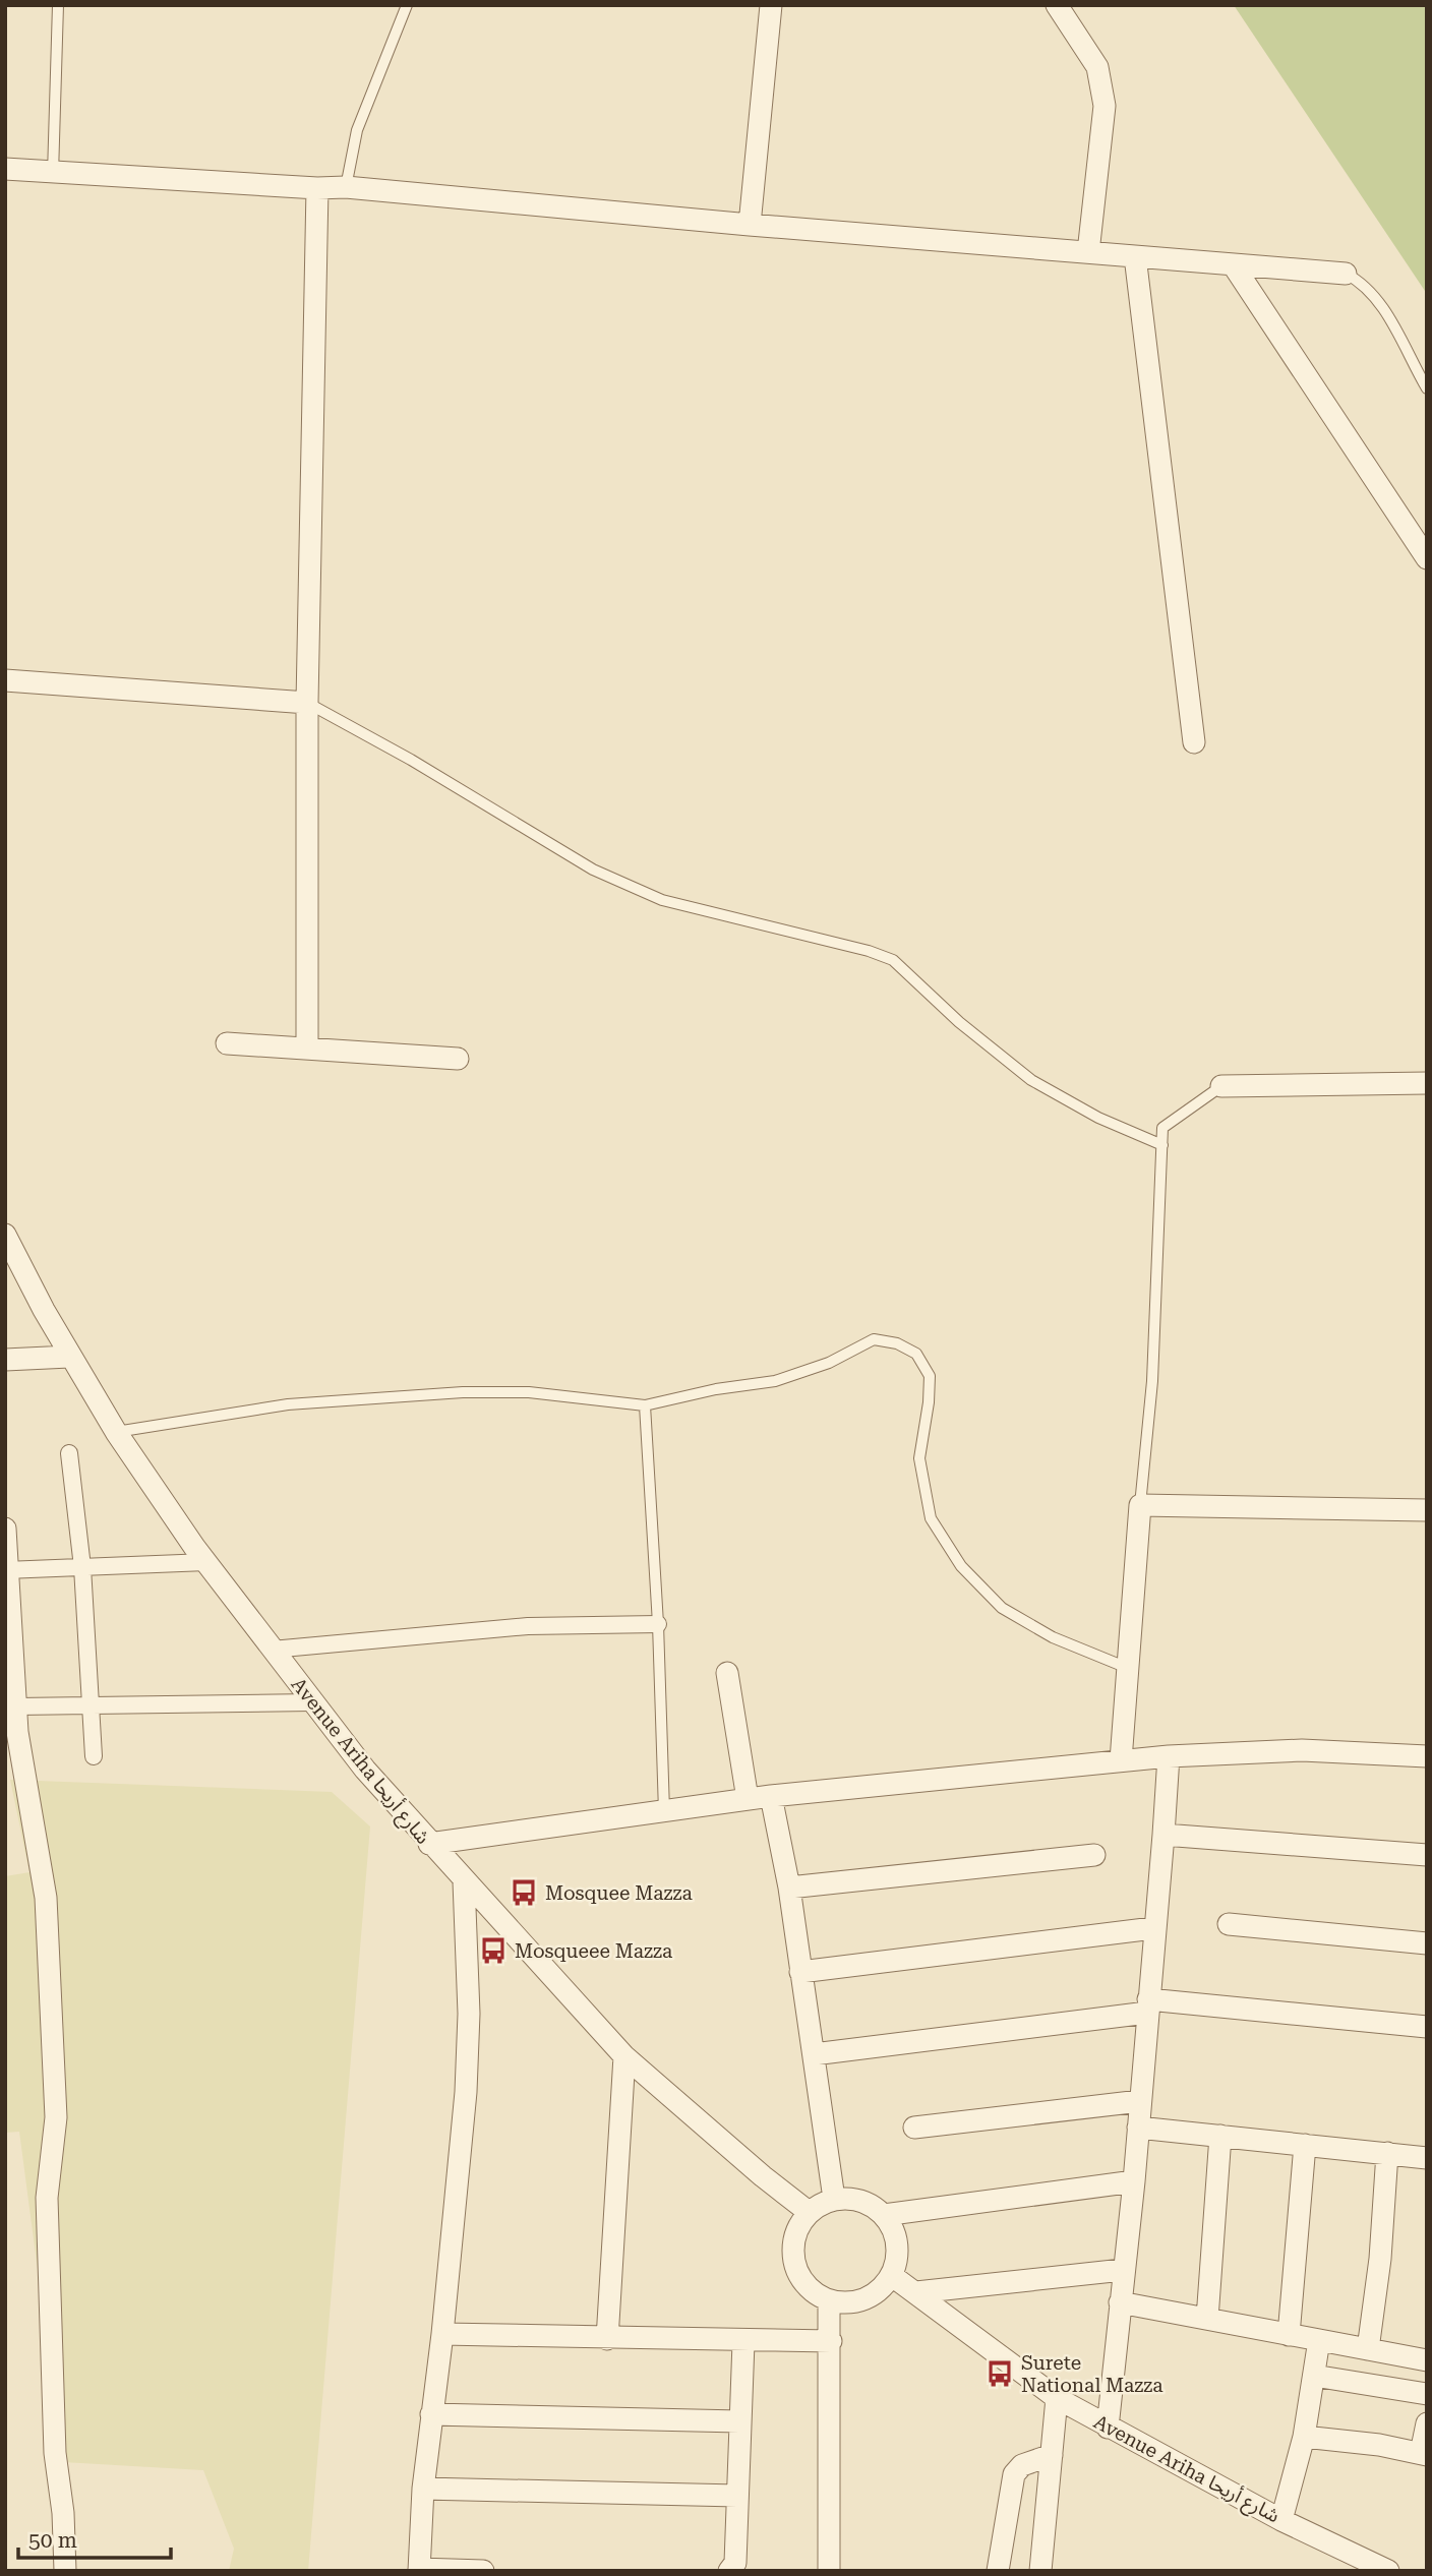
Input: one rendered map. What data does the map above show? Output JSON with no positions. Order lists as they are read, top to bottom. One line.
{"streets":{"street":["Avenue Ariha شارع أريحا"]},"places":{"bus stop":["Mosquee Mazza","Mosqueee Mazza","Surete National Mazza"]},"scale_bar":"50 m"}
